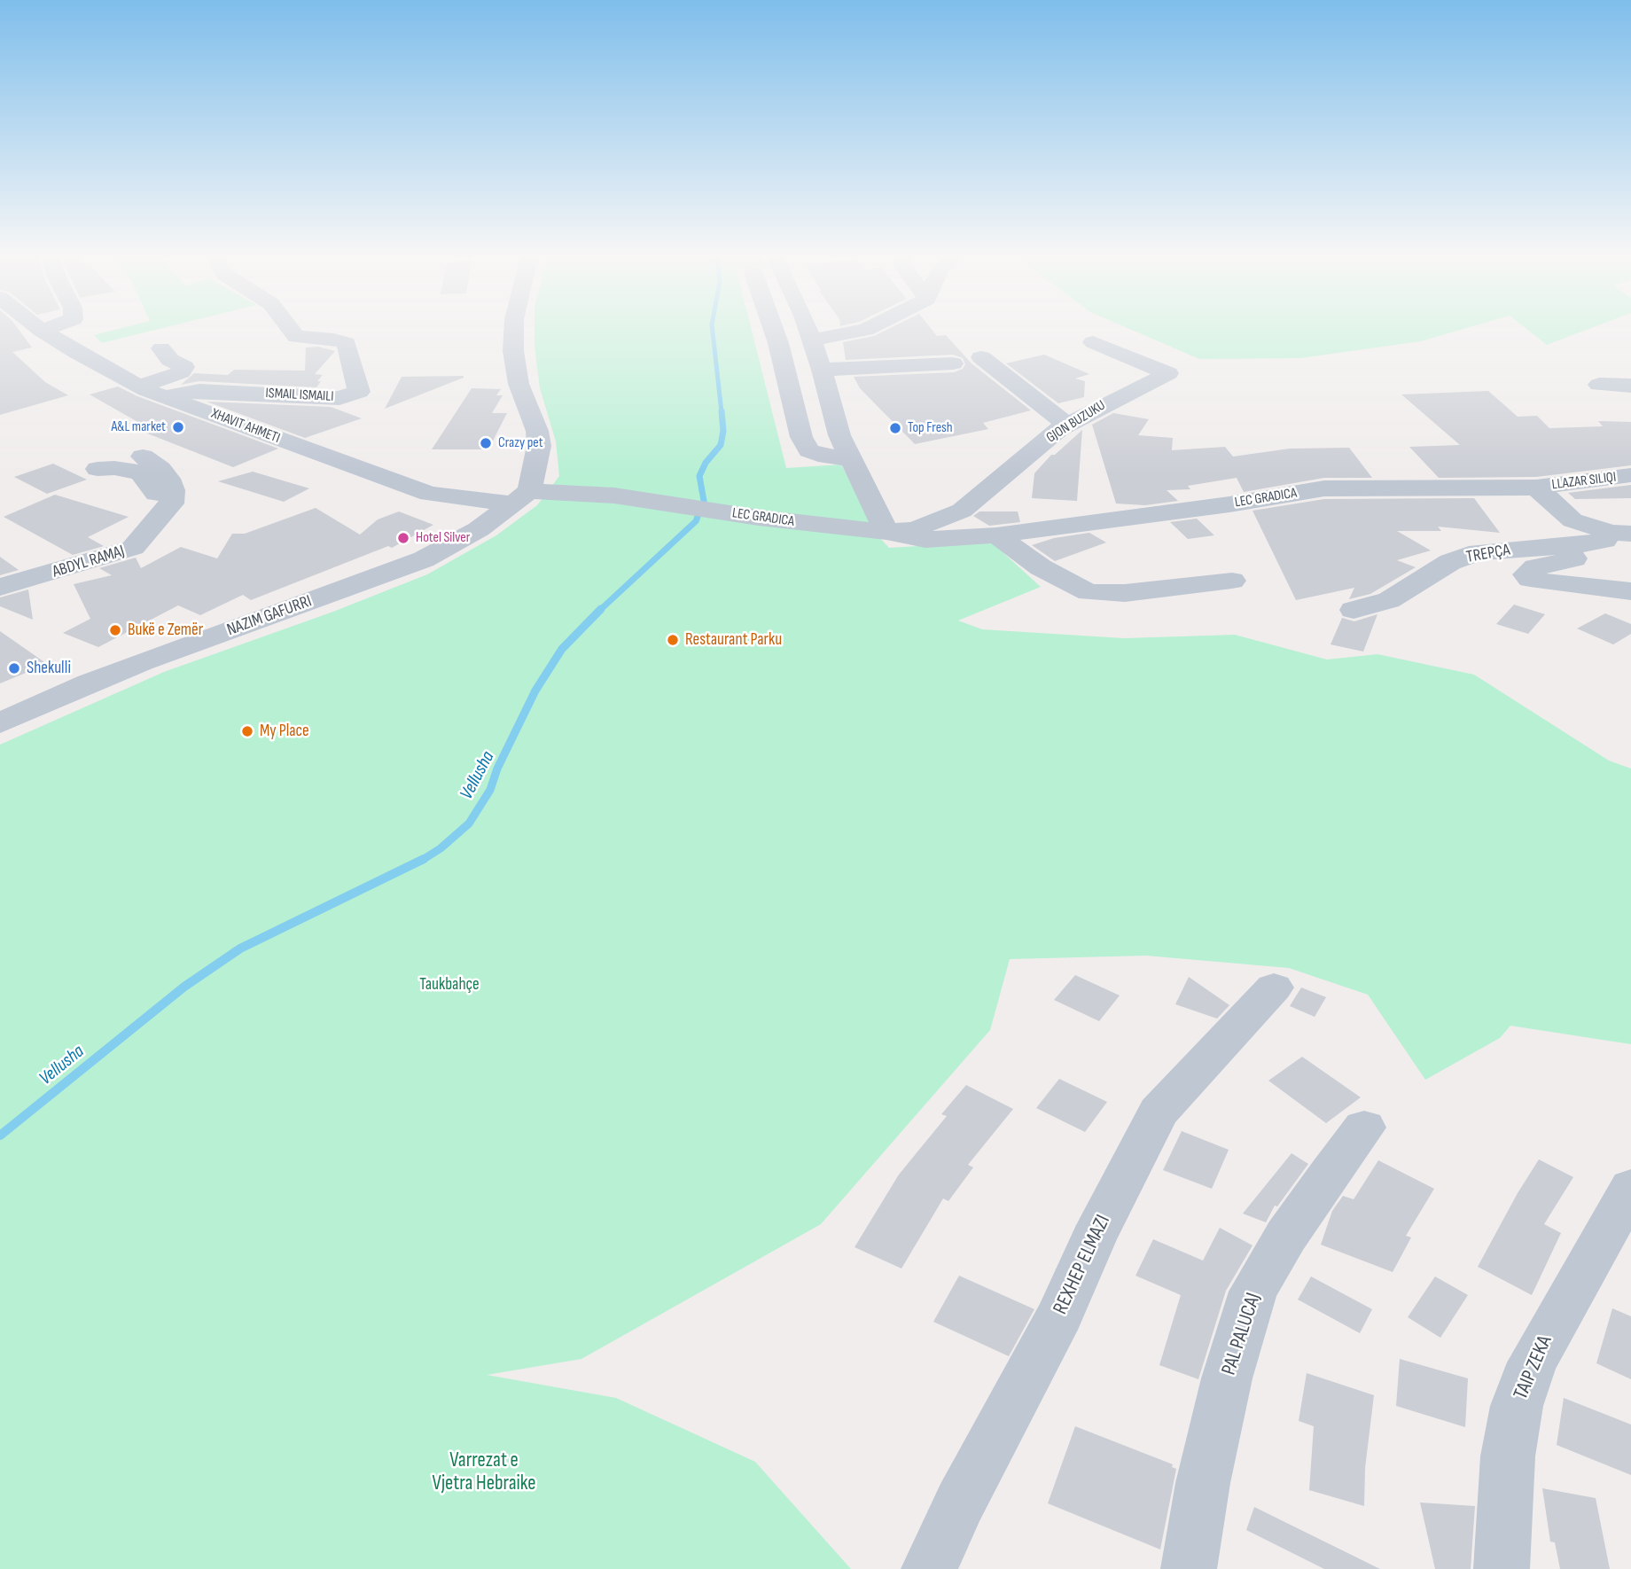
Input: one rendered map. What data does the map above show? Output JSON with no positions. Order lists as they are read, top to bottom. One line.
{"streets":{"street":["ISMAIL ISMAILI","GJON BUZUKU","XHAVIT AHMETI","LLAZAR SILIQI","LEC GRADICA","TREPÇA","ABDYL RAMAJ","NAZIM GAFURRI","REXHEP ELMAZI","PAL PALUCAJ","TAIP ZEKA"]},"crossings":[["ISMAIL ISMAILI","XHAVIT AHMETI"],["GJON BUZUKU","LEC GRADICA"],["XHAVIT AHMETI","LEC GRADICA"],["XHAVIT AHMETI","NAZIM GAFURRI"],["LLAZAR SILIQI","LEC GRADICA"],["LEC GRADICA","NAZIM GAFURRI"]],"water":["Vellusha"],"parks":["Taukbahçe","Varrezat e Vjetra Hebraike"],"places":["A&L market","Top Fresh","Crazy pet","Hotel Silver","Bukë e Zemër","Restaurant Parku","Shekulli","My Place"]}
